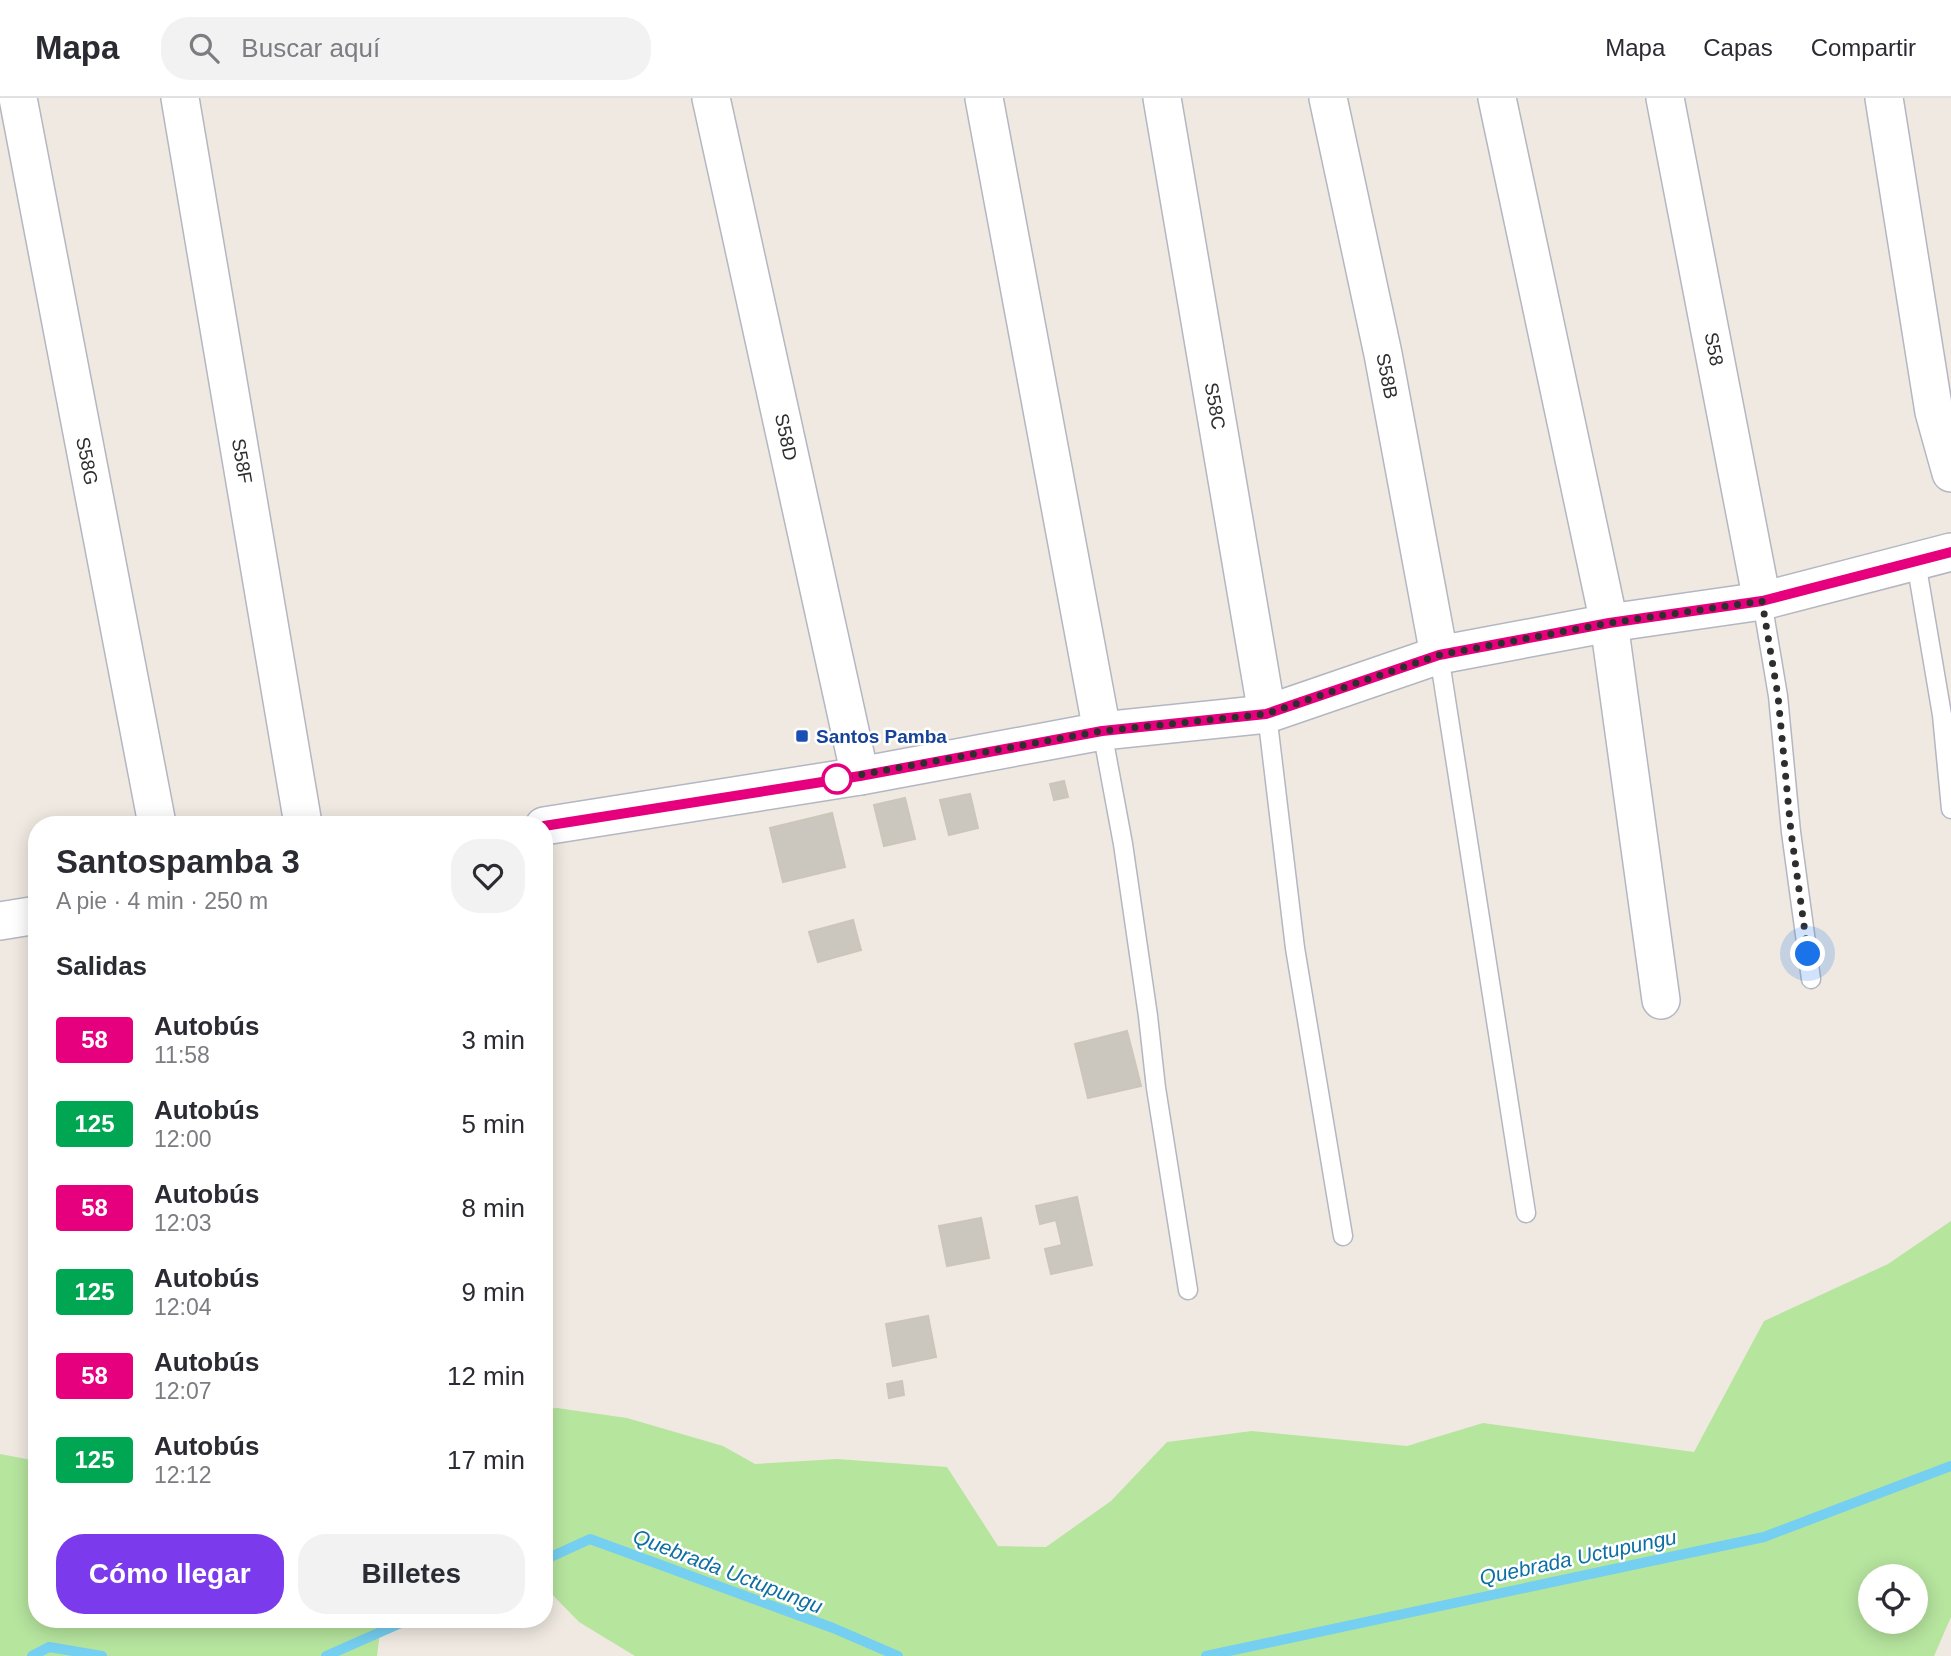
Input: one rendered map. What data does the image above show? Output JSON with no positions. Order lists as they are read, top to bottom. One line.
{"streets":{"street":["S58","S58B","S58C","S58D","S58G","S58F"]},"water":["Quebrada Uctupungu"],"places":{"transit":["Santos Pamba"]},"lines":["bus line 58"],"page":{"header":"Mapa","search":"Buscar aquí","nav":["Mapa","Capas","Compartir"],"heading":[["Santospamba 3","A pie · 4 min · 250 m"],"Salidas"],"list":[{"mark":"58","name":"Autobús","note":"11:58","value":"3 min"},{"mark":"125","name":"Autobús","note":"12:00","value":"5 min"},{"mark":"58","name":"Autobús","note":"12:03","value":"8 min"},{"mark":"125","name":"Autobús","note":"12:04","value":"9 min"},{"mark":"58","name":"Autobús","note":"12:07","value":"12 min"},{"mark":"125","name":"Autobús","note":"12:12","value":"17 min"}],"buttons":["Cómo llegar","Billetes"]}}
